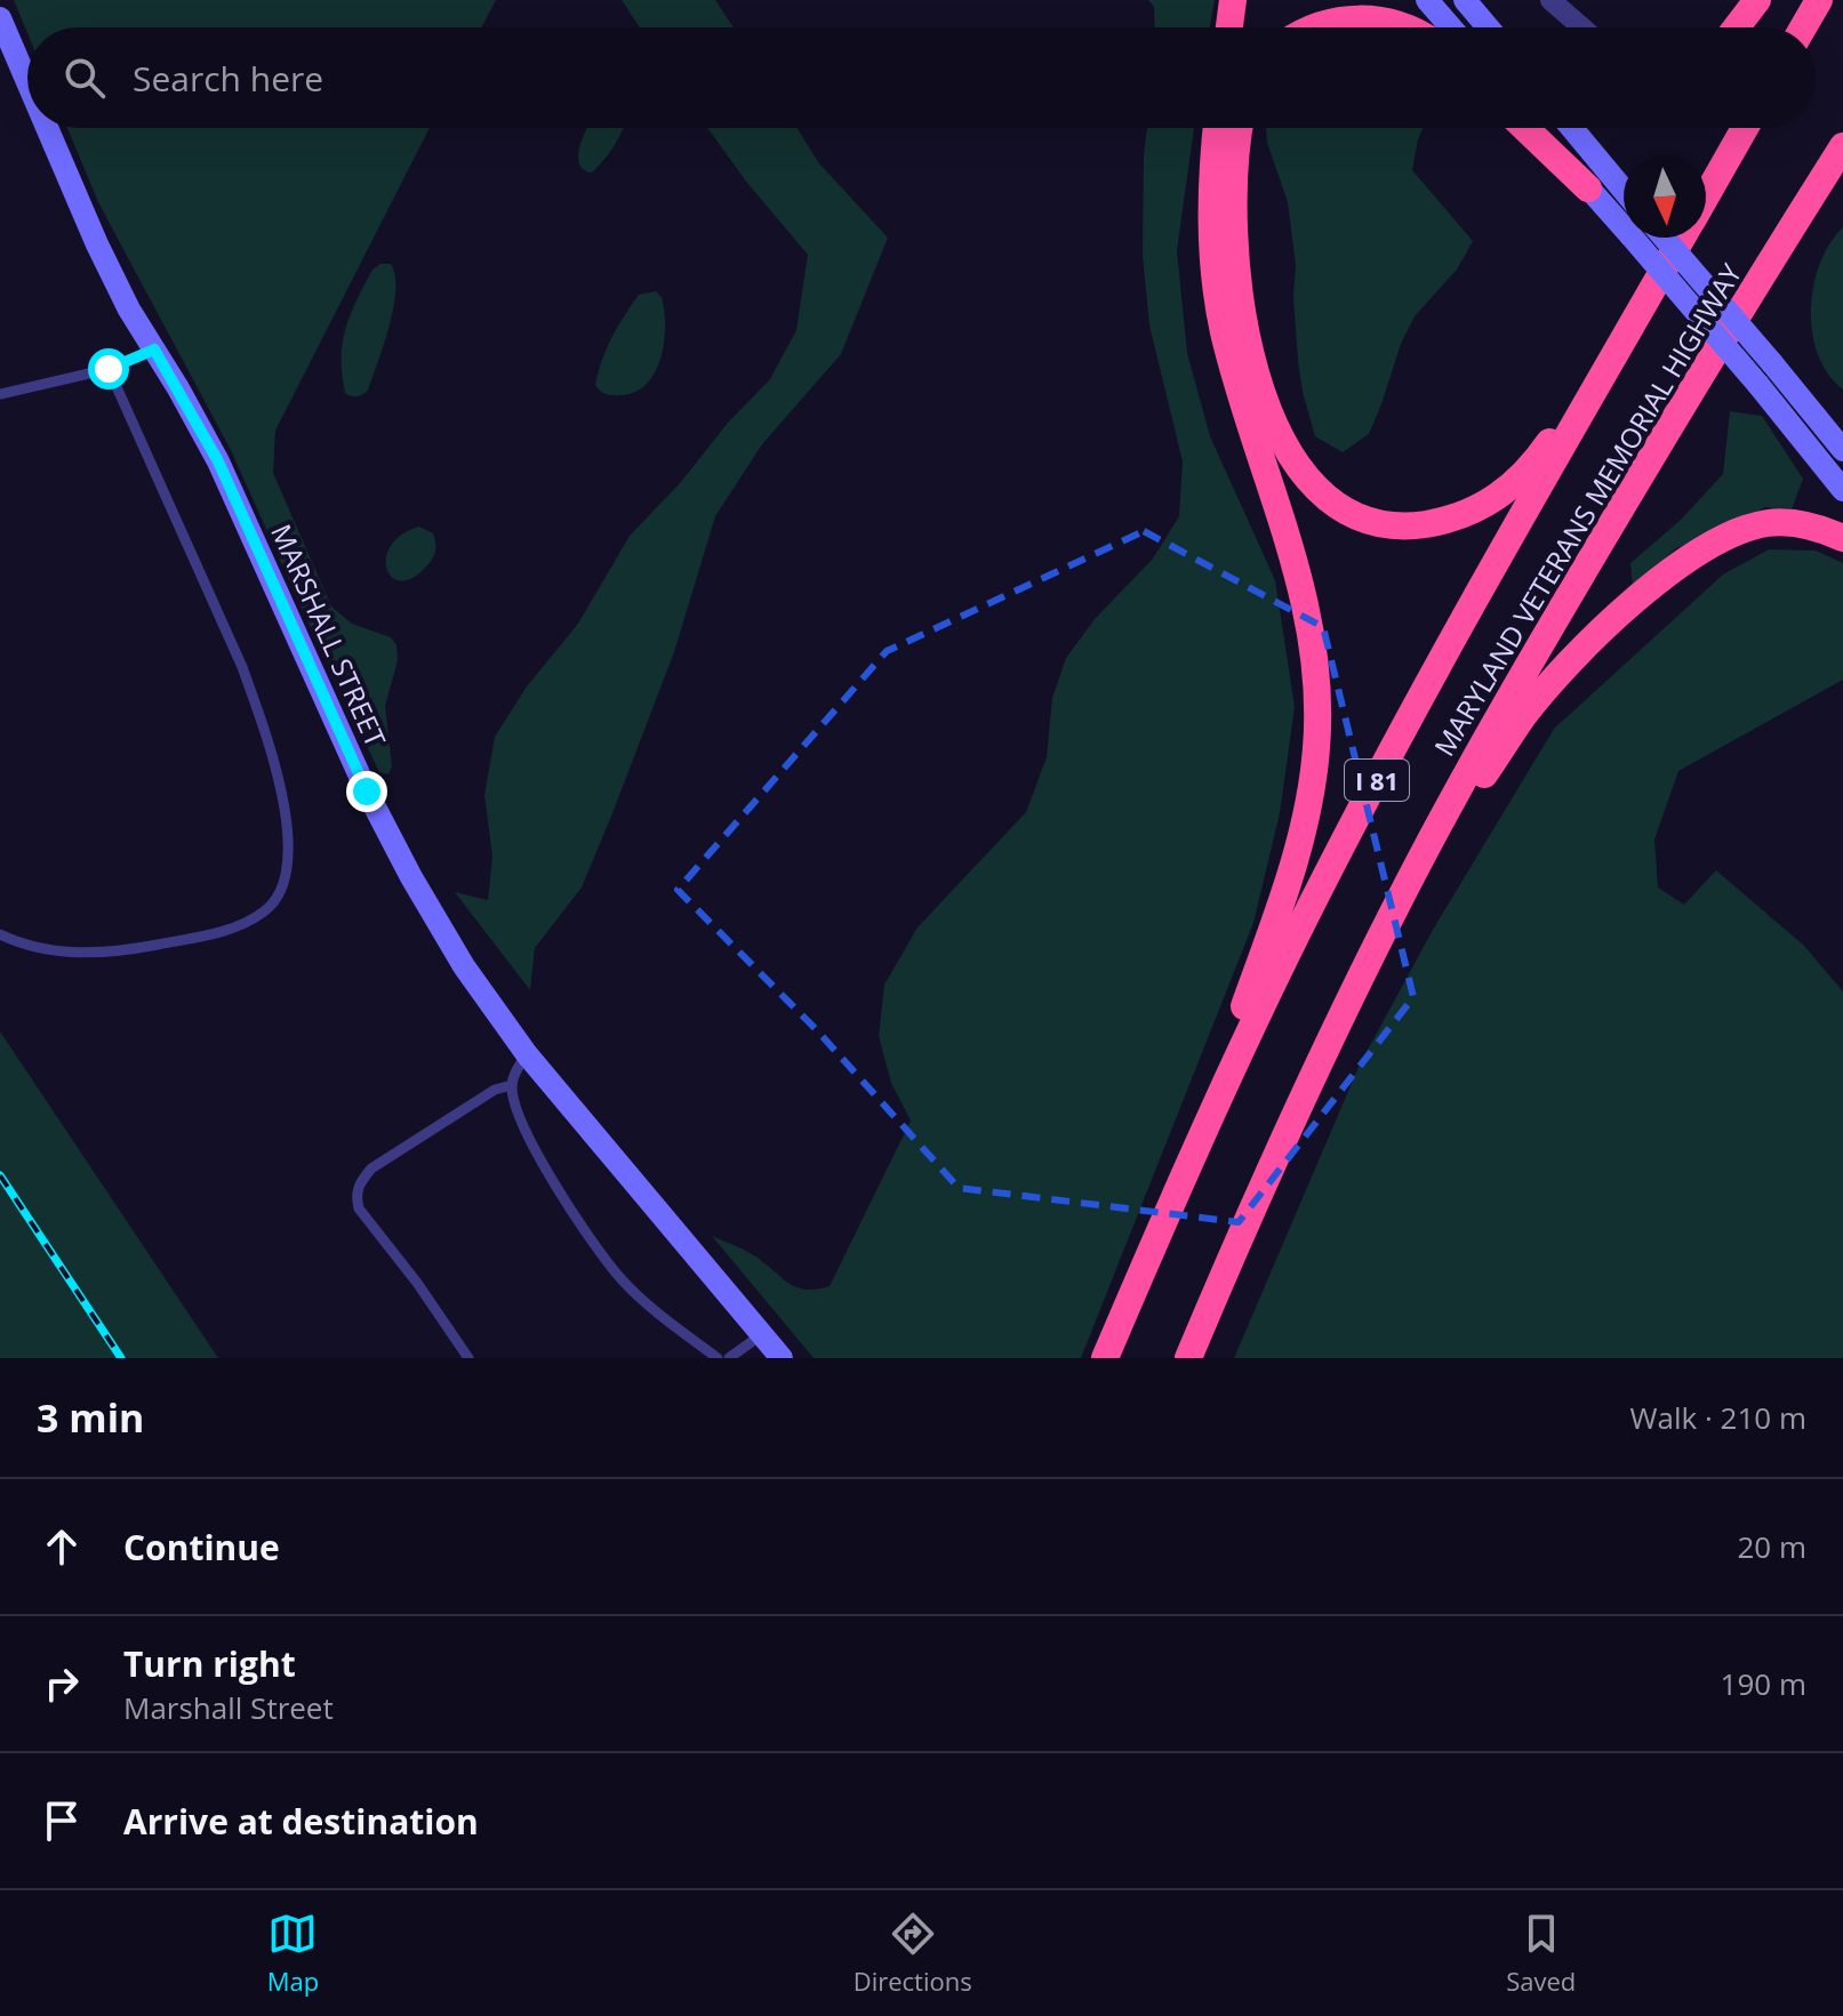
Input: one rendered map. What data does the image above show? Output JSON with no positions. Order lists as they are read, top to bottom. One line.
{"streets":{"highway":["MARYLAND VETERANS MEMORIAL HIGHWAY","I 81"],"main road":["MARSHALL STREET"]},"north":"bottom","page":{"search":"Search here","heading":["3 min","Walk · 210 m"],"list":[["Continue","20 m"],["Turn right","Marshall Street","190 m"],"Arrive at destination"],"nav":["Map","Directions","Saved"]}}
